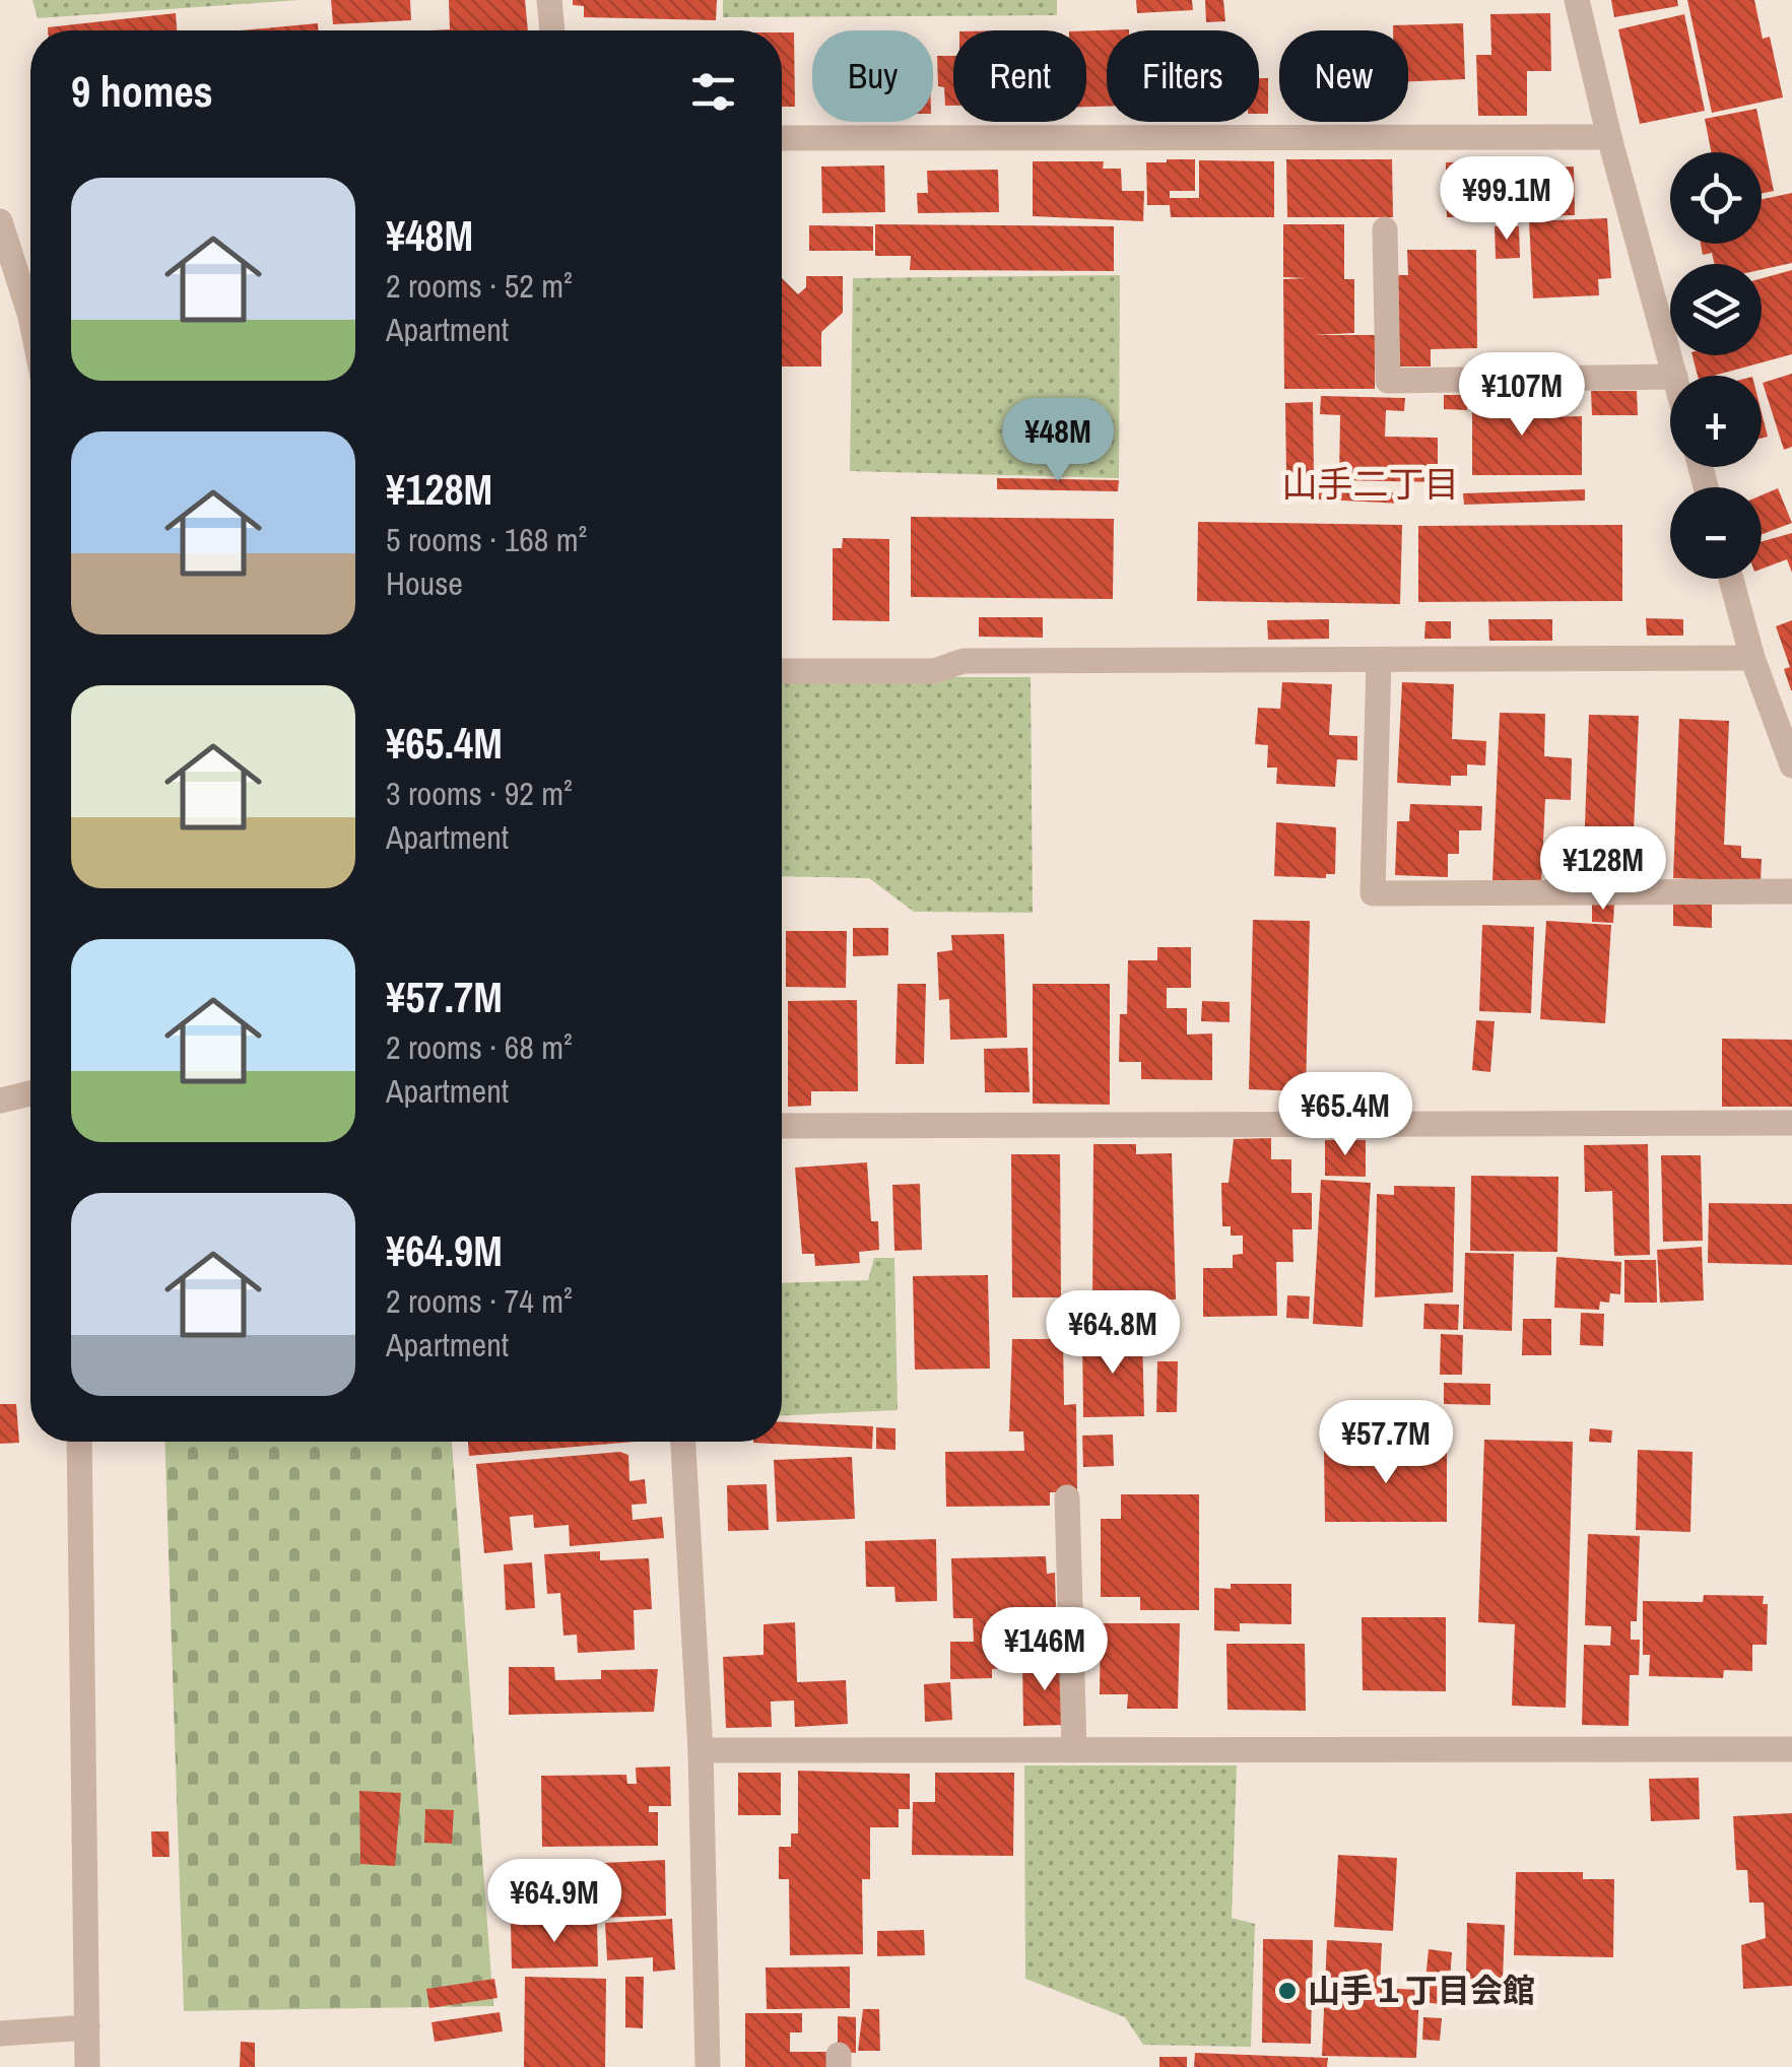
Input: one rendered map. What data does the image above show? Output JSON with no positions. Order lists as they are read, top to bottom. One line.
{"districts":["山手二丁目"],"places":["山手１丁目会館"],"page":{"chip":["Buy","Rent","Filters","New"],"heading":"9 homes","map_buttons":["+","−"],"list":[{"name":"¥48M","note":"2 rooms · 52 m² · Apartment"},{"name":"¥128M","note":"5 rooms · 168 m² · House"},{"name":"¥65.4M","note":"3 rooms · 92 m² · Apartment"},{"name":"¥57.7M","note":"2 rooms · 68 m² · Apartment"},{"name":"¥64.9M","note":"2 rooms · 74 m² · Apartment"}],"price":["¥99.1M","¥107M","¥48M","¥128M","¥65.4M","¥64.8M","¥57.7M","¥146M","¥64.9M"]}}
